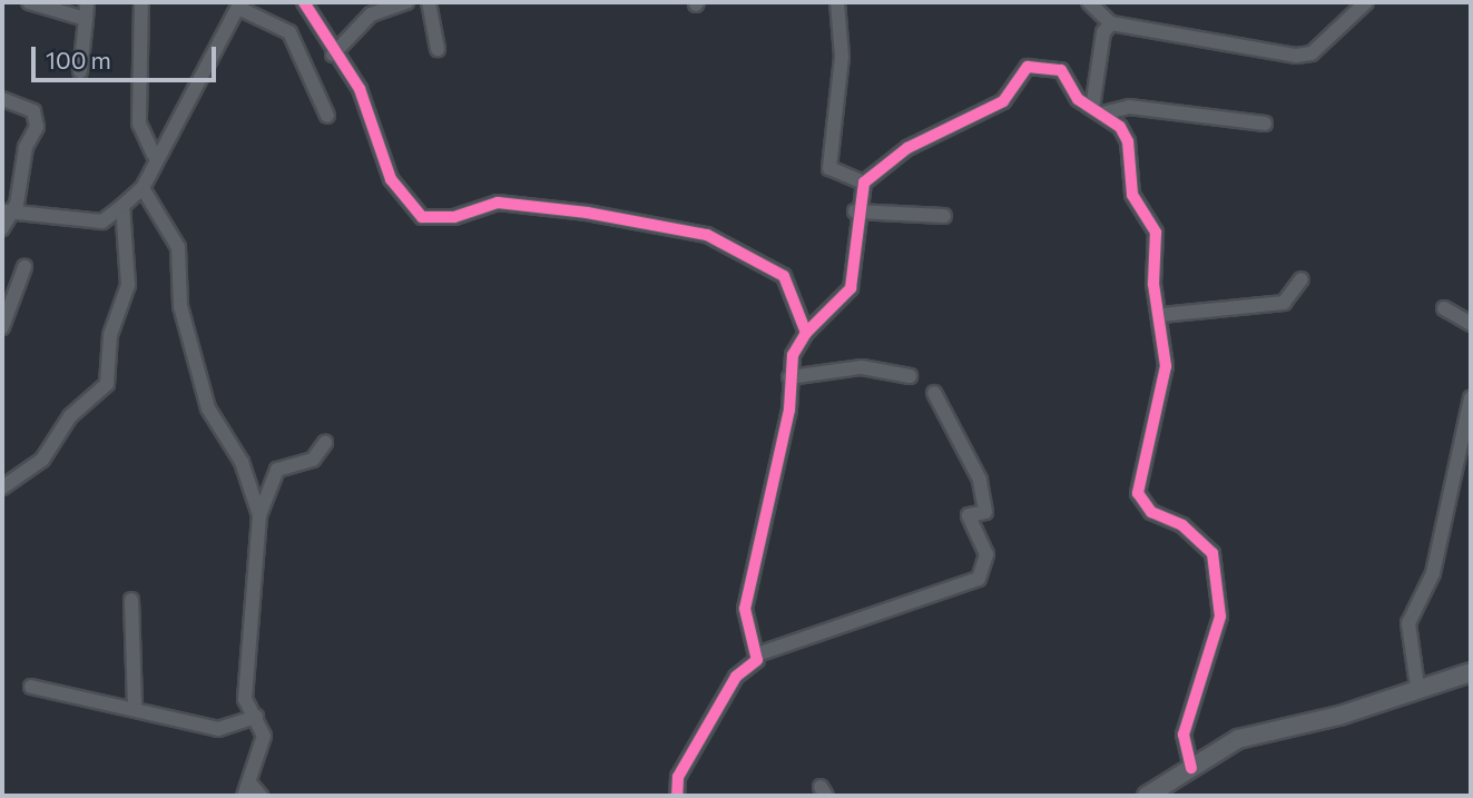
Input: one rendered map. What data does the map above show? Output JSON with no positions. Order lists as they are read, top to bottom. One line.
{"scale_bar":"100 m"}
